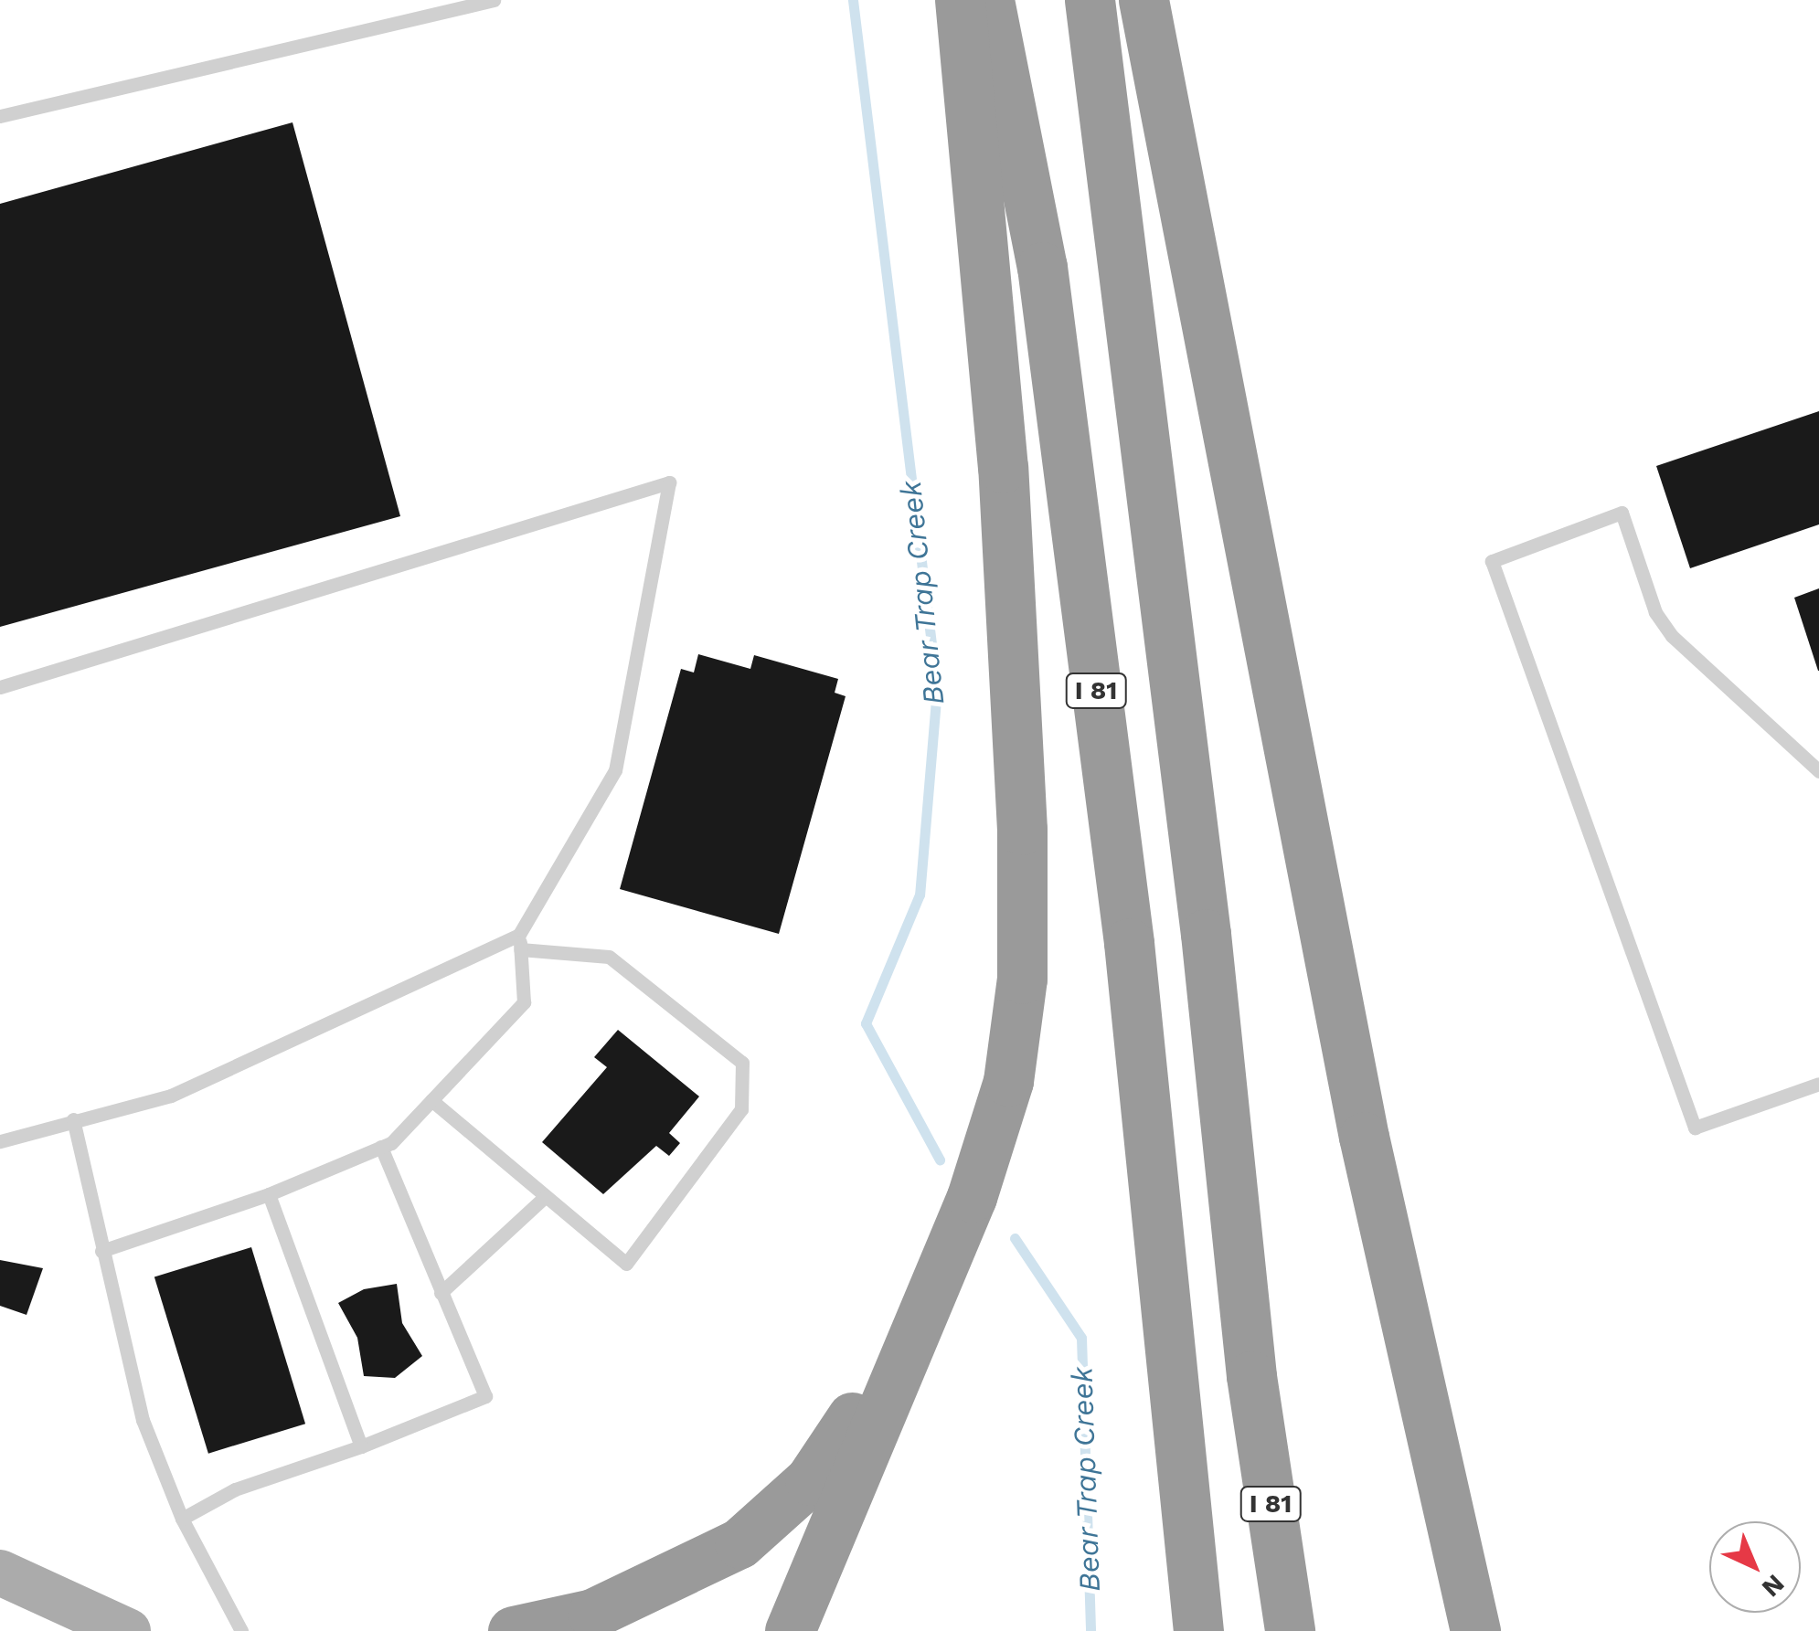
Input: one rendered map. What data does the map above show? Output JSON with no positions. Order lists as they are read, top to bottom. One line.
{"streets":{"highway":["I 81"]},"water":["Bear Trap Creek"],"north":"bottom right"}
